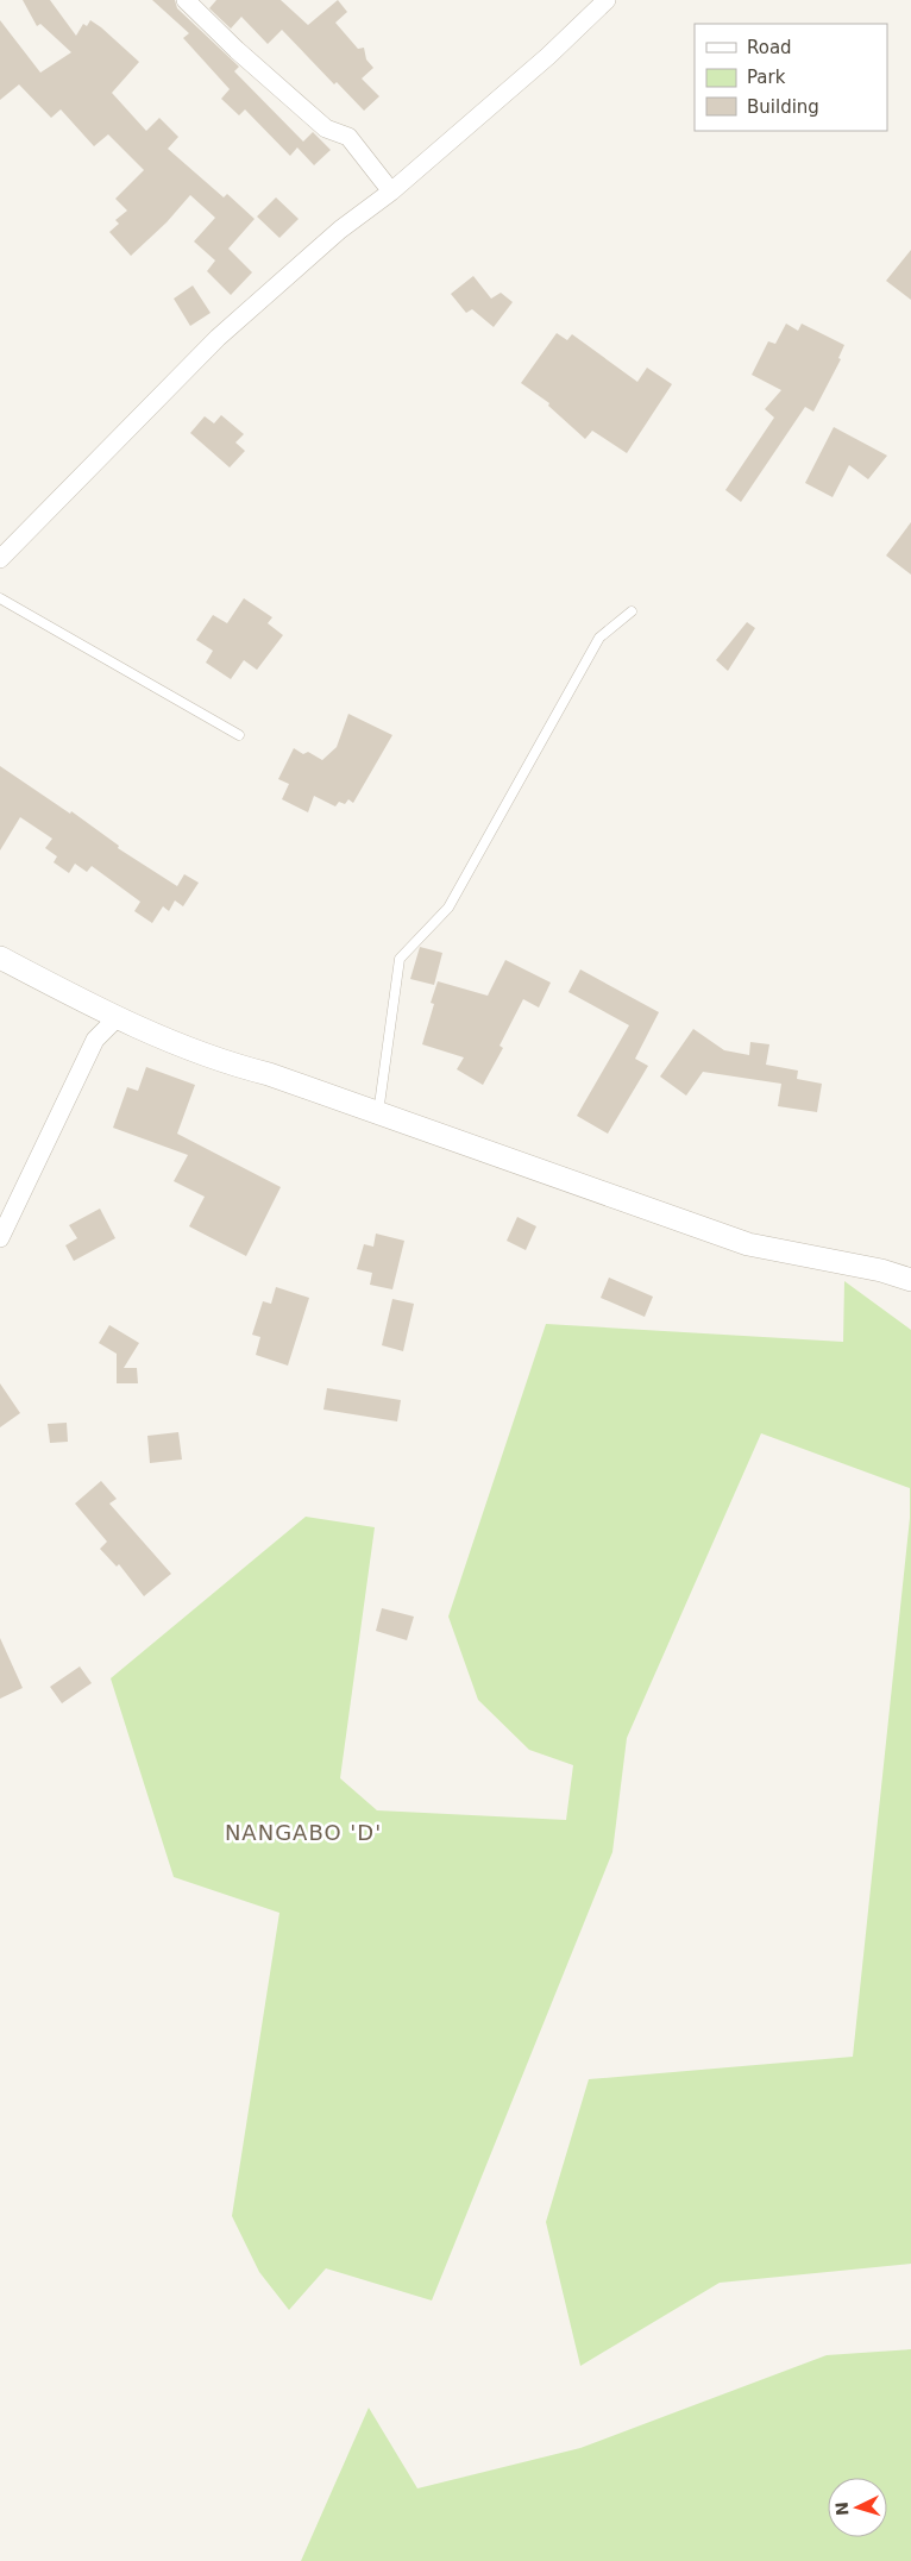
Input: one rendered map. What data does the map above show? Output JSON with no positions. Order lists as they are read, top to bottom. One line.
{"districts":["NANGABO 'D'"],"legend":["Road","Park","Building"],"north":"left"}
